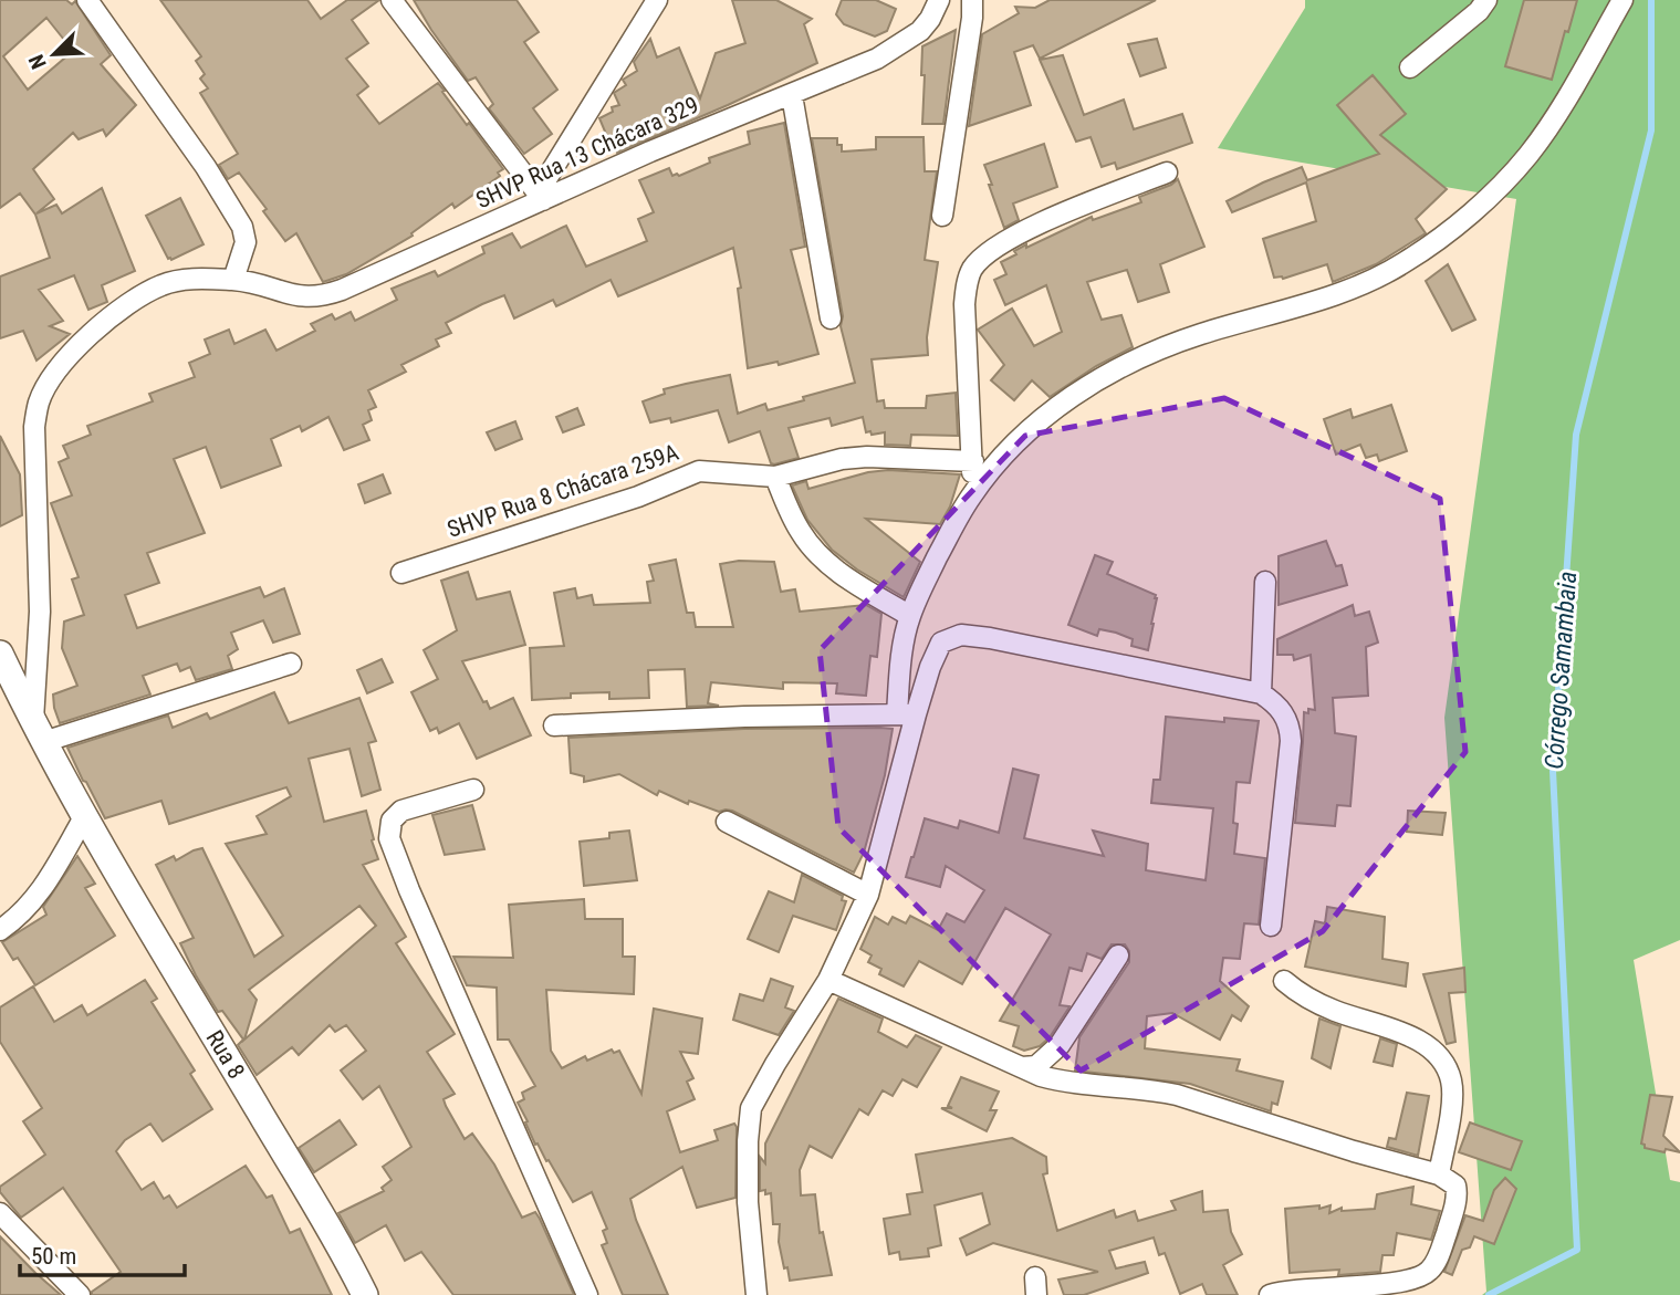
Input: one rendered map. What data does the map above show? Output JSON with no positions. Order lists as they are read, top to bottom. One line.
{"streets":{"street":["SHVP Rua 13 Chácara 329","SHVP Rua 8 Chácara 259A","Rua 8"]},"crossings":[["SHVP Rua 13 Chácara 329","Rua 8"]],"water":["Córrego Samambaia"],"scale_bar":"50 m","north":"bottom left"}
